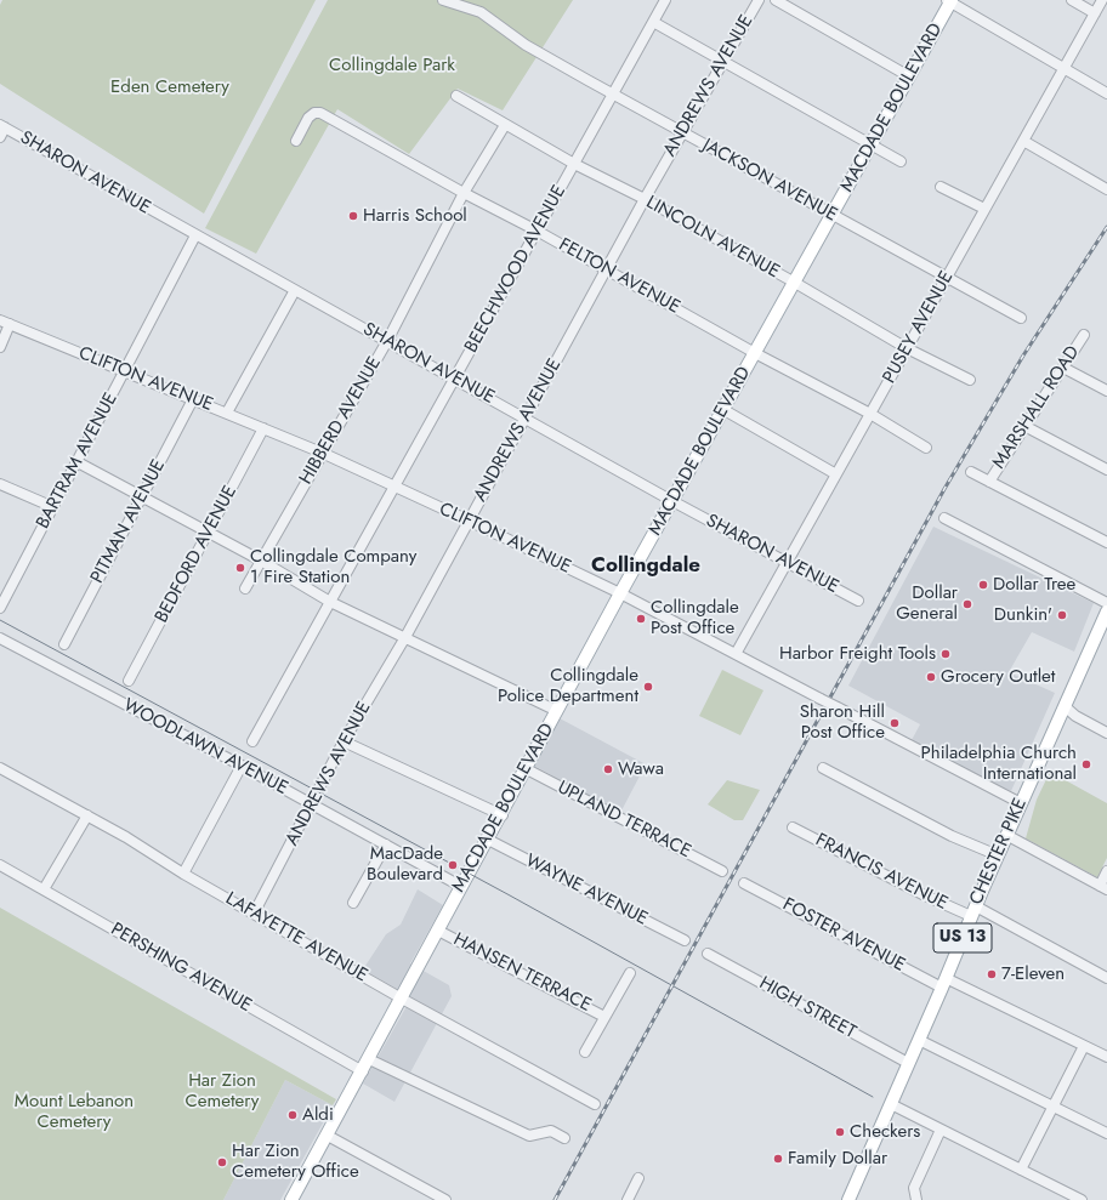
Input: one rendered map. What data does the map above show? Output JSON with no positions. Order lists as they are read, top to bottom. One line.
{"streets":{"main road":["MACDADE BOULEVARD","CHESTER PIKE","US 13"],"street":["ANDREWS AVENUE","SHARON AVENUE","JACKSON AVENUE","LINCOLN AVENUE","BEECHWOOD AVENUE","FELTON AVENUE","PUSEY AVENUE","CLIFTON AVENUE","MARSHALL ROAD","HIBBERD AVENUE","BARTRAM AVENUE","PITMAN AVENUE","BEDFORD AVENUE","WOODLAWN AVENUE","UPLAND TERRACE","FRANCIS AVENUE","WAYNE AVENUE","FOSTER AVENUE","LAFAYETTE AVENUE","PERSHING AVENUE","HANSEN TERRACE","HIGH STREET"]},"crossings":[["ANDREWS AVENUE","SHARON AVENUE"],["ANDREWS AVENUE","JACKSON AVENUE"],["ANDREWS AVENUE","LINCOLN AVENUE"],["ANDREWS AVENUE","FELTON AVENUE"],["ANDREWS AVENUE","CLIFTON AVENUE"],["ANDREWS AVENUE","WOODLAWN AVENUE"],["ANDREWS AVENUE","LAFAYETTE AVENUE"],["MACDADE BOULEVARD","SHARON AVENUE"],["MACDADE BOULEVARD","JACKSON AVENUE"],["MACDADE BOULEVARD","LINCOLN AVENUE"],["MACDADE BOULEVARD","FELTON AVENUE"],["MACDADE BOULEVARD","CLIFTON AVENUE"],["MACDADE BOULEVARD","WOODLAWN AVENUE"],["MACDADE BOULEVARD","UPLAND TERRACE"],["MACDADE BOULEVARD","WAYNE AVENUE"],["MACDADE BOULEVARD","LAFAYETTE AVENUE"],["MACDADE BOULEVARD","PERSHING AVENUE"],["MACDADE BOULEVARD","HANSEN TERRACE"],["SHARON AVENUE","BEECHWOOD AVENUE"],["SHARON AVENUE","PUSEY AVENUE"],["SHARON AVENUE","HIBBERD AVENUE"],["SHARON AVENUE","BARTRAM AVENUE"],["JACKSON AVENUE","BEECHWOOD AVENUE"],["JACKSON AVENUE","PUSEY AVENUE"],["LINCOLN AVENUE","BEECHWOOD AVENUE"],["LINCOLN AVENUE","PUSEY AVENUE"],["LINCOLN AVENUE","HIBBERD AVENUE"],["BEECHWOOD AVENUE","FELTON AVENUE"],["BEECHWOOD AVENUE","CLIFTON AVENUE"],["FELTON AVENUE","PUSEY AVENUE"],["FELTON AVENUE","HIBBERD AVENUE"],["PUSEY AVENUE","CLIFTON AVENUE"],["CLIFTON AVENUE","HIBBERD AVENUE"],["CLIFTON AVENUE","BARTRAM AVENUE"],["CLIFTON AVENUE","PITMAN AVENUE"],["CLIFTON AVENUE","BEDFORD AVENUE"],["CLIFTON AVENUE","CHESTER PIKE"],["CHESTER PIKE","FRANCIS AVENUE"],["CHESTER PIKE","FOSTER AVENUE"],["CHESTER PIKE","HIGH STREET"]],"districts":["Collingdale"],"parks":["Collingdale Park","Eden Cemetery","Har Zion Cemetery","Mount Lebanon Cemetery"],"places":["Harris School","Collingdale Company 1 Fire Station","Dollar Tree","Dollar General","Dunkin'","Collingdale Post Office","Harbor Freight Tools","Grocery Outlet","Collingdale Police Department","Sharon Hill Post Office","Philadelphia Church International","Wawa","MacDade Boulevard","7-Eleven","Aldi","Checkers","Family Dollar","Har Zion Cemetery Office"]}
